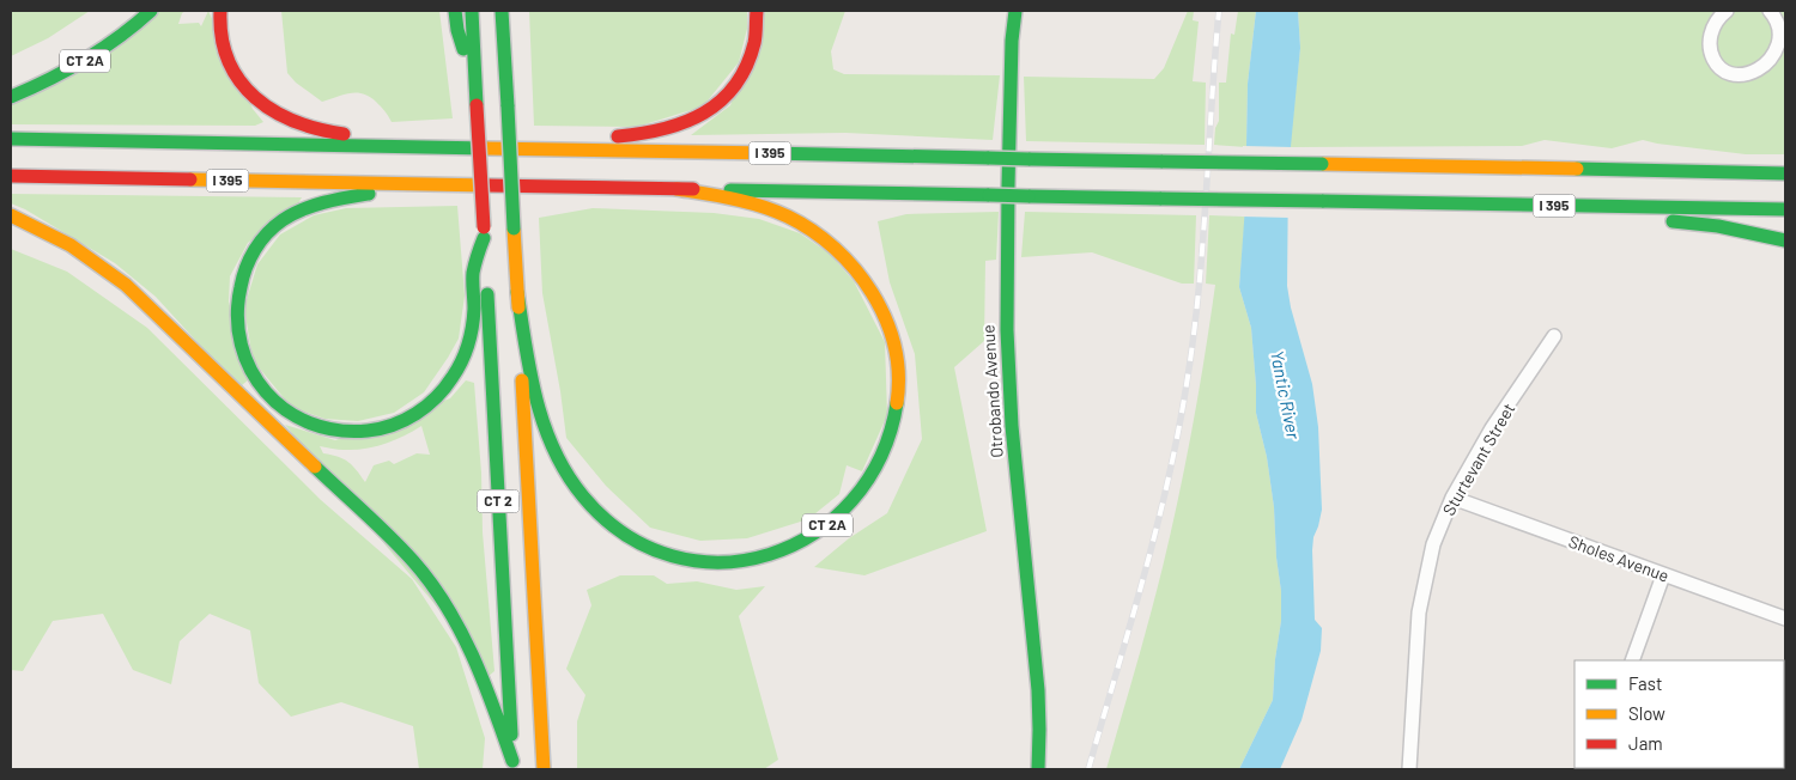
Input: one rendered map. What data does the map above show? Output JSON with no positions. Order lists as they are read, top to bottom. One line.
{"streets":{"main road":["CT 2A","I 395","Otrobando Avenue","CT 2"],"street":["Sturtevant Street","Sholes Avenue"]},"crossings":[["CT 2A","I 395"],["CT 2A","CT 2"],["Sturtevant Street","Sholes Avenue"]],"water":["Yantic River"],"legend":["Fast","Slow","Jam"]}
